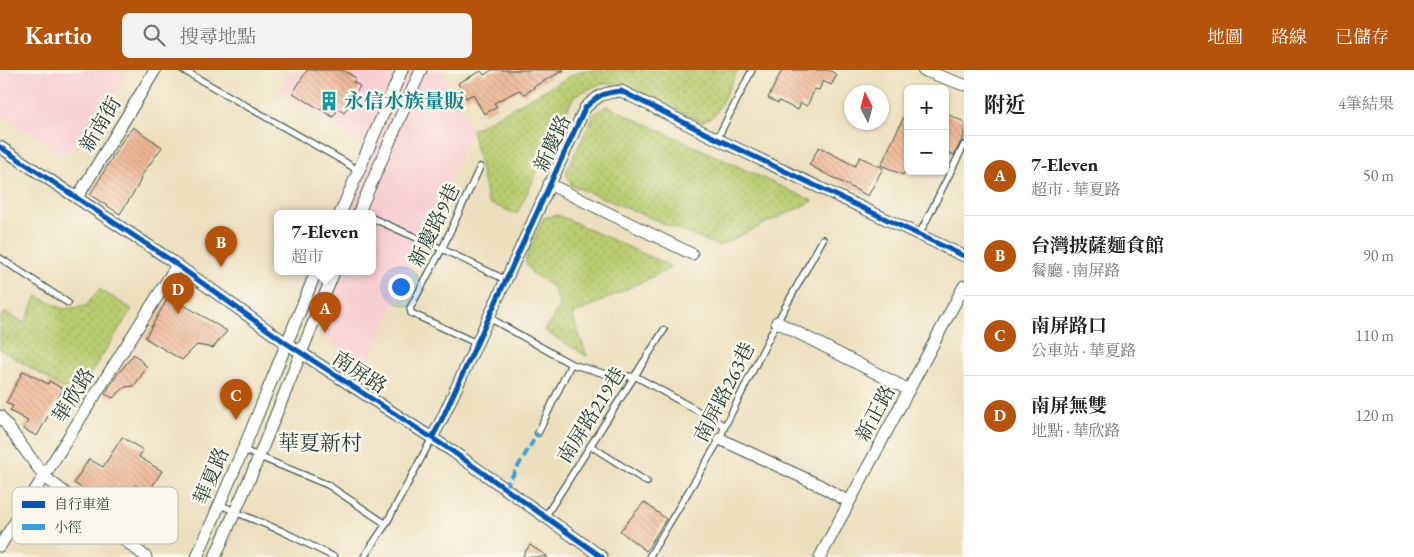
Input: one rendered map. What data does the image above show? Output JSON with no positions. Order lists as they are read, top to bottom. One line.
{"streets":{"street":["新南街","新慶路","南屏路","華欣路","新正路","華夏路"],"lane":["新慶路9巷","南屏路263巷","南屏路219巷"]},"crossings":[["新南街","南屏路"],["新慶路","新慶路9巷"],["新慶路","南屏路"],["南屏路","華欣路"],["南屏路","南屏路219巷"],["南屏路","華夏路"]],"districts":["華夏新村"],"places":{"building":["永信水族量販"]},"legend":["自行車道","小徑"],"north":"top","page":{"header":"Kartio","search":"搜尋地點","nav":["地圖","路線","已儲存"],"heading":["附近","4筆結果"],"map_buttons":["+","−"],"list":[{"mark":"A","name":"7-Eleven","note":"超市 · 華夏路","value":"50 m"},{"mark":"B","name":"台灣披薩麵食館","note":"餐廳 · 南屏路","value":"90 m"},{"mark":"C","name":"南屏路口","note":"公車站 · 華夏路","value":"110 m"},{"mark":"D","name":"南屏無雙","note":"地點 · 華欣路","value":"120 m"}],"popup":["7-Eleven","超市"],"pins":["B","D","A","C"]}}
